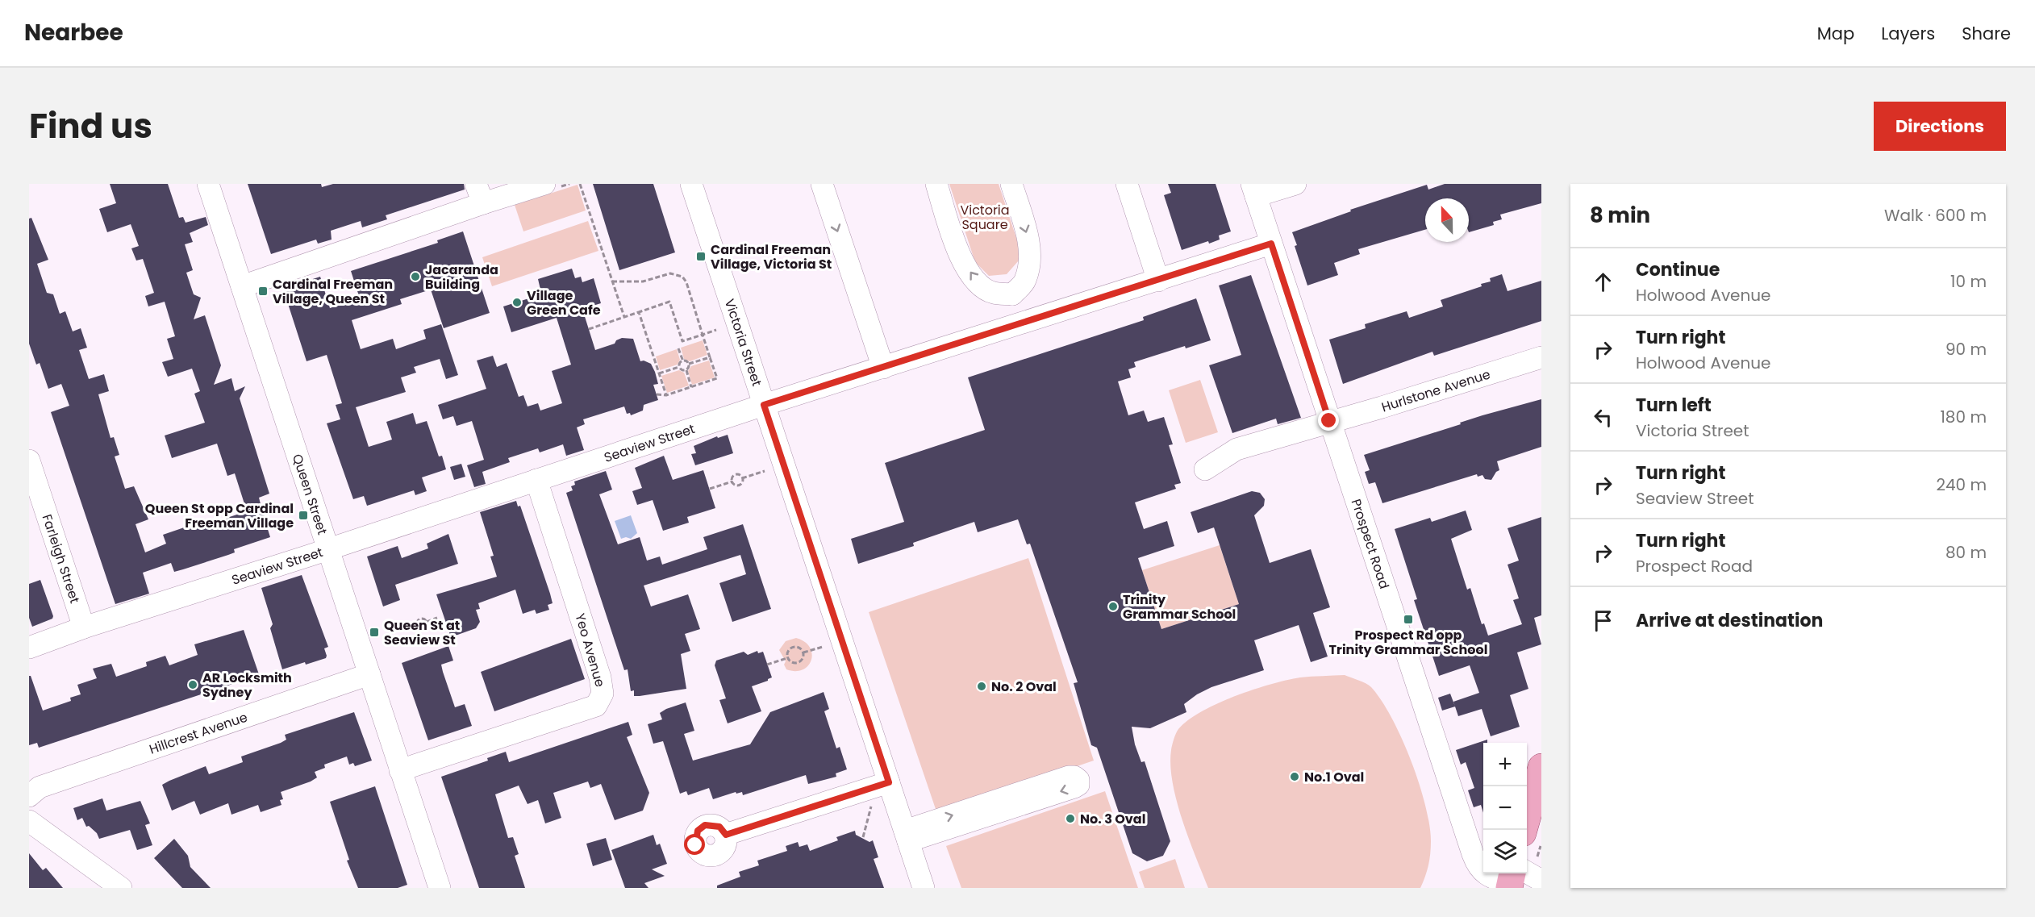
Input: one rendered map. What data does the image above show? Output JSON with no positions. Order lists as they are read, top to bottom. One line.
{"streets":{"street":["Victoria Street","Hurlstone Avenue","Seaview Street","Queen Street","Prospect Road","Farleigh Street","Yeo Avenue","Hillcrest Avenue"]},"crossings":[["Victoria Street","Seaview Street"],["Hurlstone Avenue","Prospect Road"],["Seaview Street","Queen Street"],["Seaview Street","Prospect Road"],["Seaview Street","Farleigh Street"],["Seaview Street","Yeo Avenue"],["Queen Street","Yeo Avenue"],["Queen Street","Hillcrest Avenue"]],"parks":["Victoria Square"],"places":{"transit":["Cardinal Freeman Village, Victoria St","Cardinal Freeman Village, Queen St","Queen St opp Cardinal Freeman Village","Prospect Rd opp Trinity Grammar School","Queen St at Seaview St"],"other":["Jacaranda Building","Village Green Cafe","Trinity Grammar School","AR Locksmith Sydney","No. 2 Oval","No.1 Oval","No. 3 Oval"]},"north":"top","page":{"header":"Nearbee","nav":["Map","Layers","Share"],"title":"Find us","buttons":"Directions","heading":["8 min","Walk · 600 m"],"list":[["Continue","Holwood Avenue","10 m"],["Turn right","Holwood Avenue","90 m"],["Turn left","Victoria Street","180 m"],["Turn right","Seaview Street","240 m"],["Turn right","Prospect Road","80 m"],"Arrive at destination"],"map_buttons":["+","−"]}}
